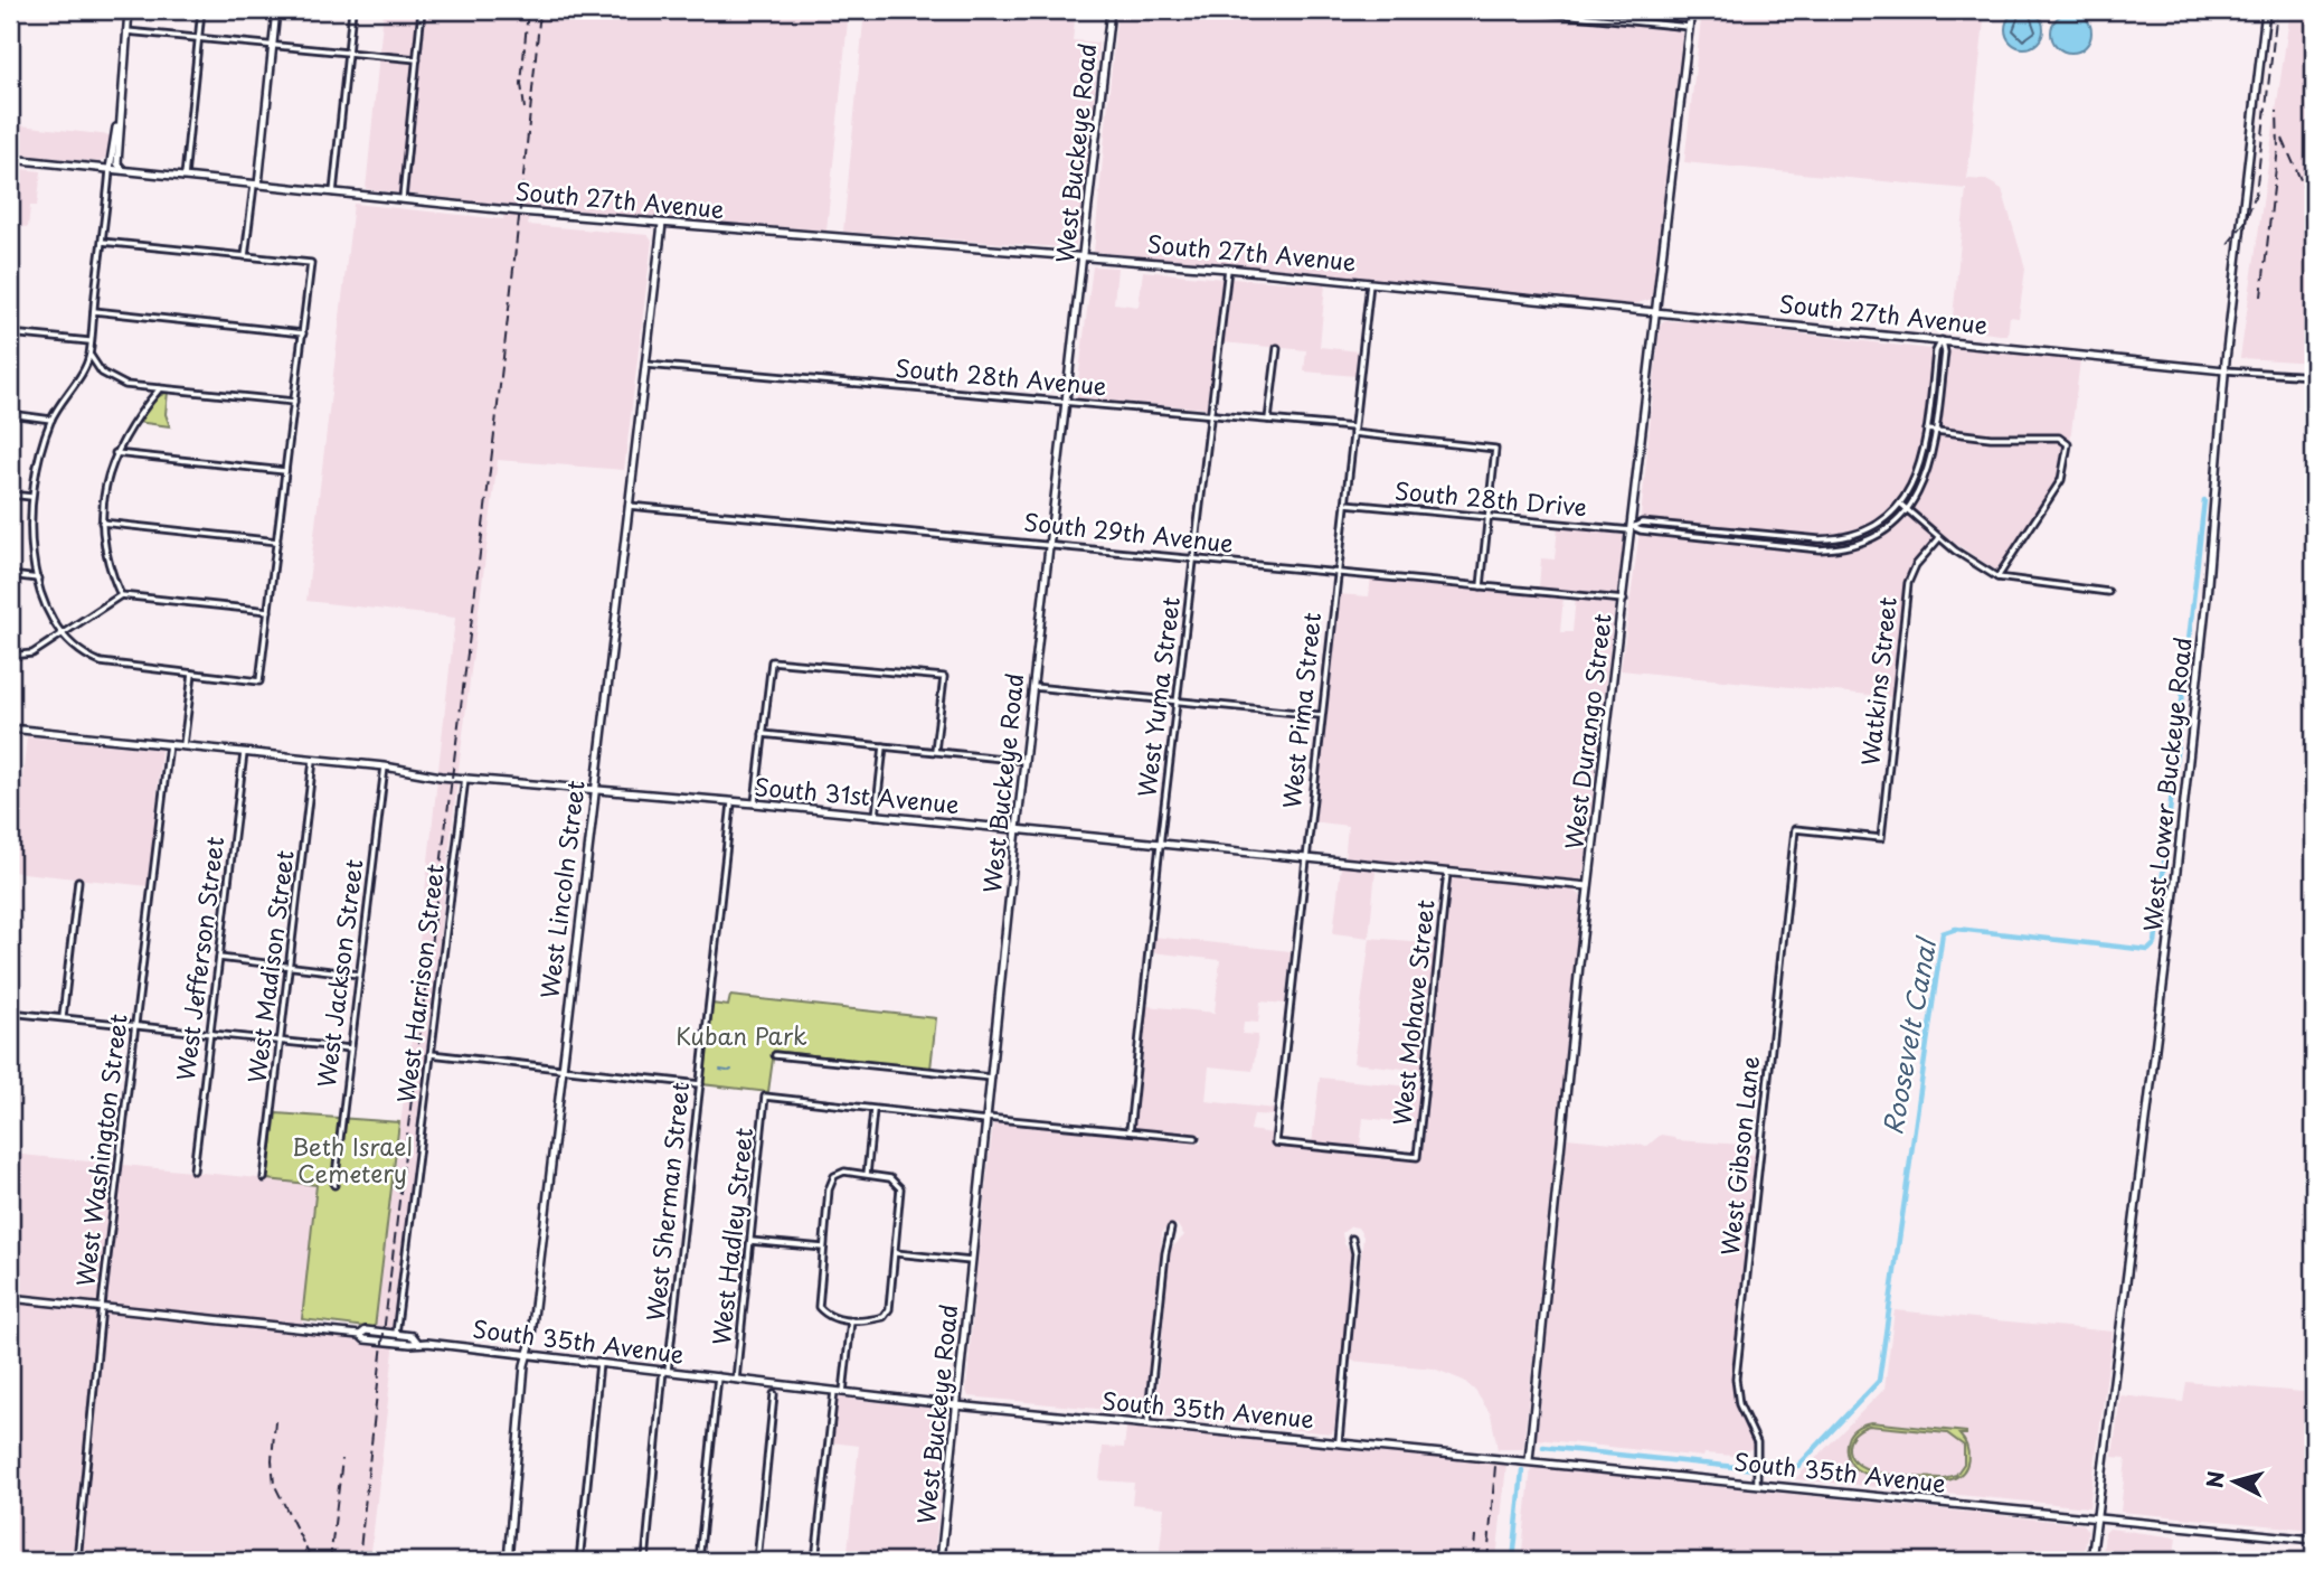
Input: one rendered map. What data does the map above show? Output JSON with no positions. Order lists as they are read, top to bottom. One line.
{"streets":{"main road":["West Buckeye Road","South 27th Avenue","West Durango Street","West Lower Buckeye Road","South 31st Avenue","West Lincoln Street","South 35th Avenue"],"street":["South 28th Avenue","South 28th Drive","South 29th Avenue","Watkins Street","West Yuma Street","West Pima Street","West Jefferson Street","West Madison Street","West Jackson Street","West Harrison Street","West Mohave Street","West Washington Street","West Gibson Lane","West Sherman Street","West Hadley Street"]},"crossings":[["West Buckeye Road","South 27th Avenue"],["West Buckeye Road","South 28th Avenue"],["West Buckeye Road","South 29th Avenue"],["West Buckeye Road","South 31st Avenue"],["West Buckeye Road","South 35th Avenue"],["South 27th Avenue","West Yuma Street"],["South 27th Avenue","West Pima Street"],["South 27th Avenue","West Durango Street"],["South 27th Avenue","West Lower Buckeye Road"],["South 27th Avenue","West Lincoln Street"],["South 28th Avenue","South 28th Drive"],["South 28th Avenue","West Yuma Street"],["South 28th Avenue","West Pima Street"],["South 28th Avenue","West Lincoln Street"],["South 28th Drive","West Pima Street"],["South 28th Drive","West Durango Street"],["South 29th Avenue","West Yuma Street"],["South 29th Avenue","West Pima Street"],["South 29th Avenue","West Durango Street"],["South 29th Avenue","West Lincoln Street"],["Watkins Street","West Gibson Lane"],["West Yuma Street","South 31st Avenue"],["West Pima Street","South 31st Avenue"],["West Pima Street","West Mohave Street"],["West Durango Street","South 31st Avenue"],["West Durango Street","South 35th Avenue"],["West Lower Buckeye Road","South 35th Avenue"],["South 31st Avenue","West Lincoln Street"],["South 31st Avenue","West Jefferson Street"],["South 31st Avenue","West Madison Street"],["South 31st Avenue","West Jackson Street"],["South 31st Avenue","West Harrison Street"],["South 31st Avenue","West Mohave Street"],["South 31st Avenue","West Washington Street"],["South 31st Avenue","West Sherman Street"],["West Lincoln Street","South 35th Avenue"],["West Washington Street","South 35th Avenue"],["West Gibson Lane","South 35th Avenue"],["West Sherman Street","South 35th Avenue"],["West Hadley Street","South 35th Avenue"]],"water":["Roosevelt Canal"],"parks":["Kuban Park","Beth Israel Cemetery"],"north":"left"}
